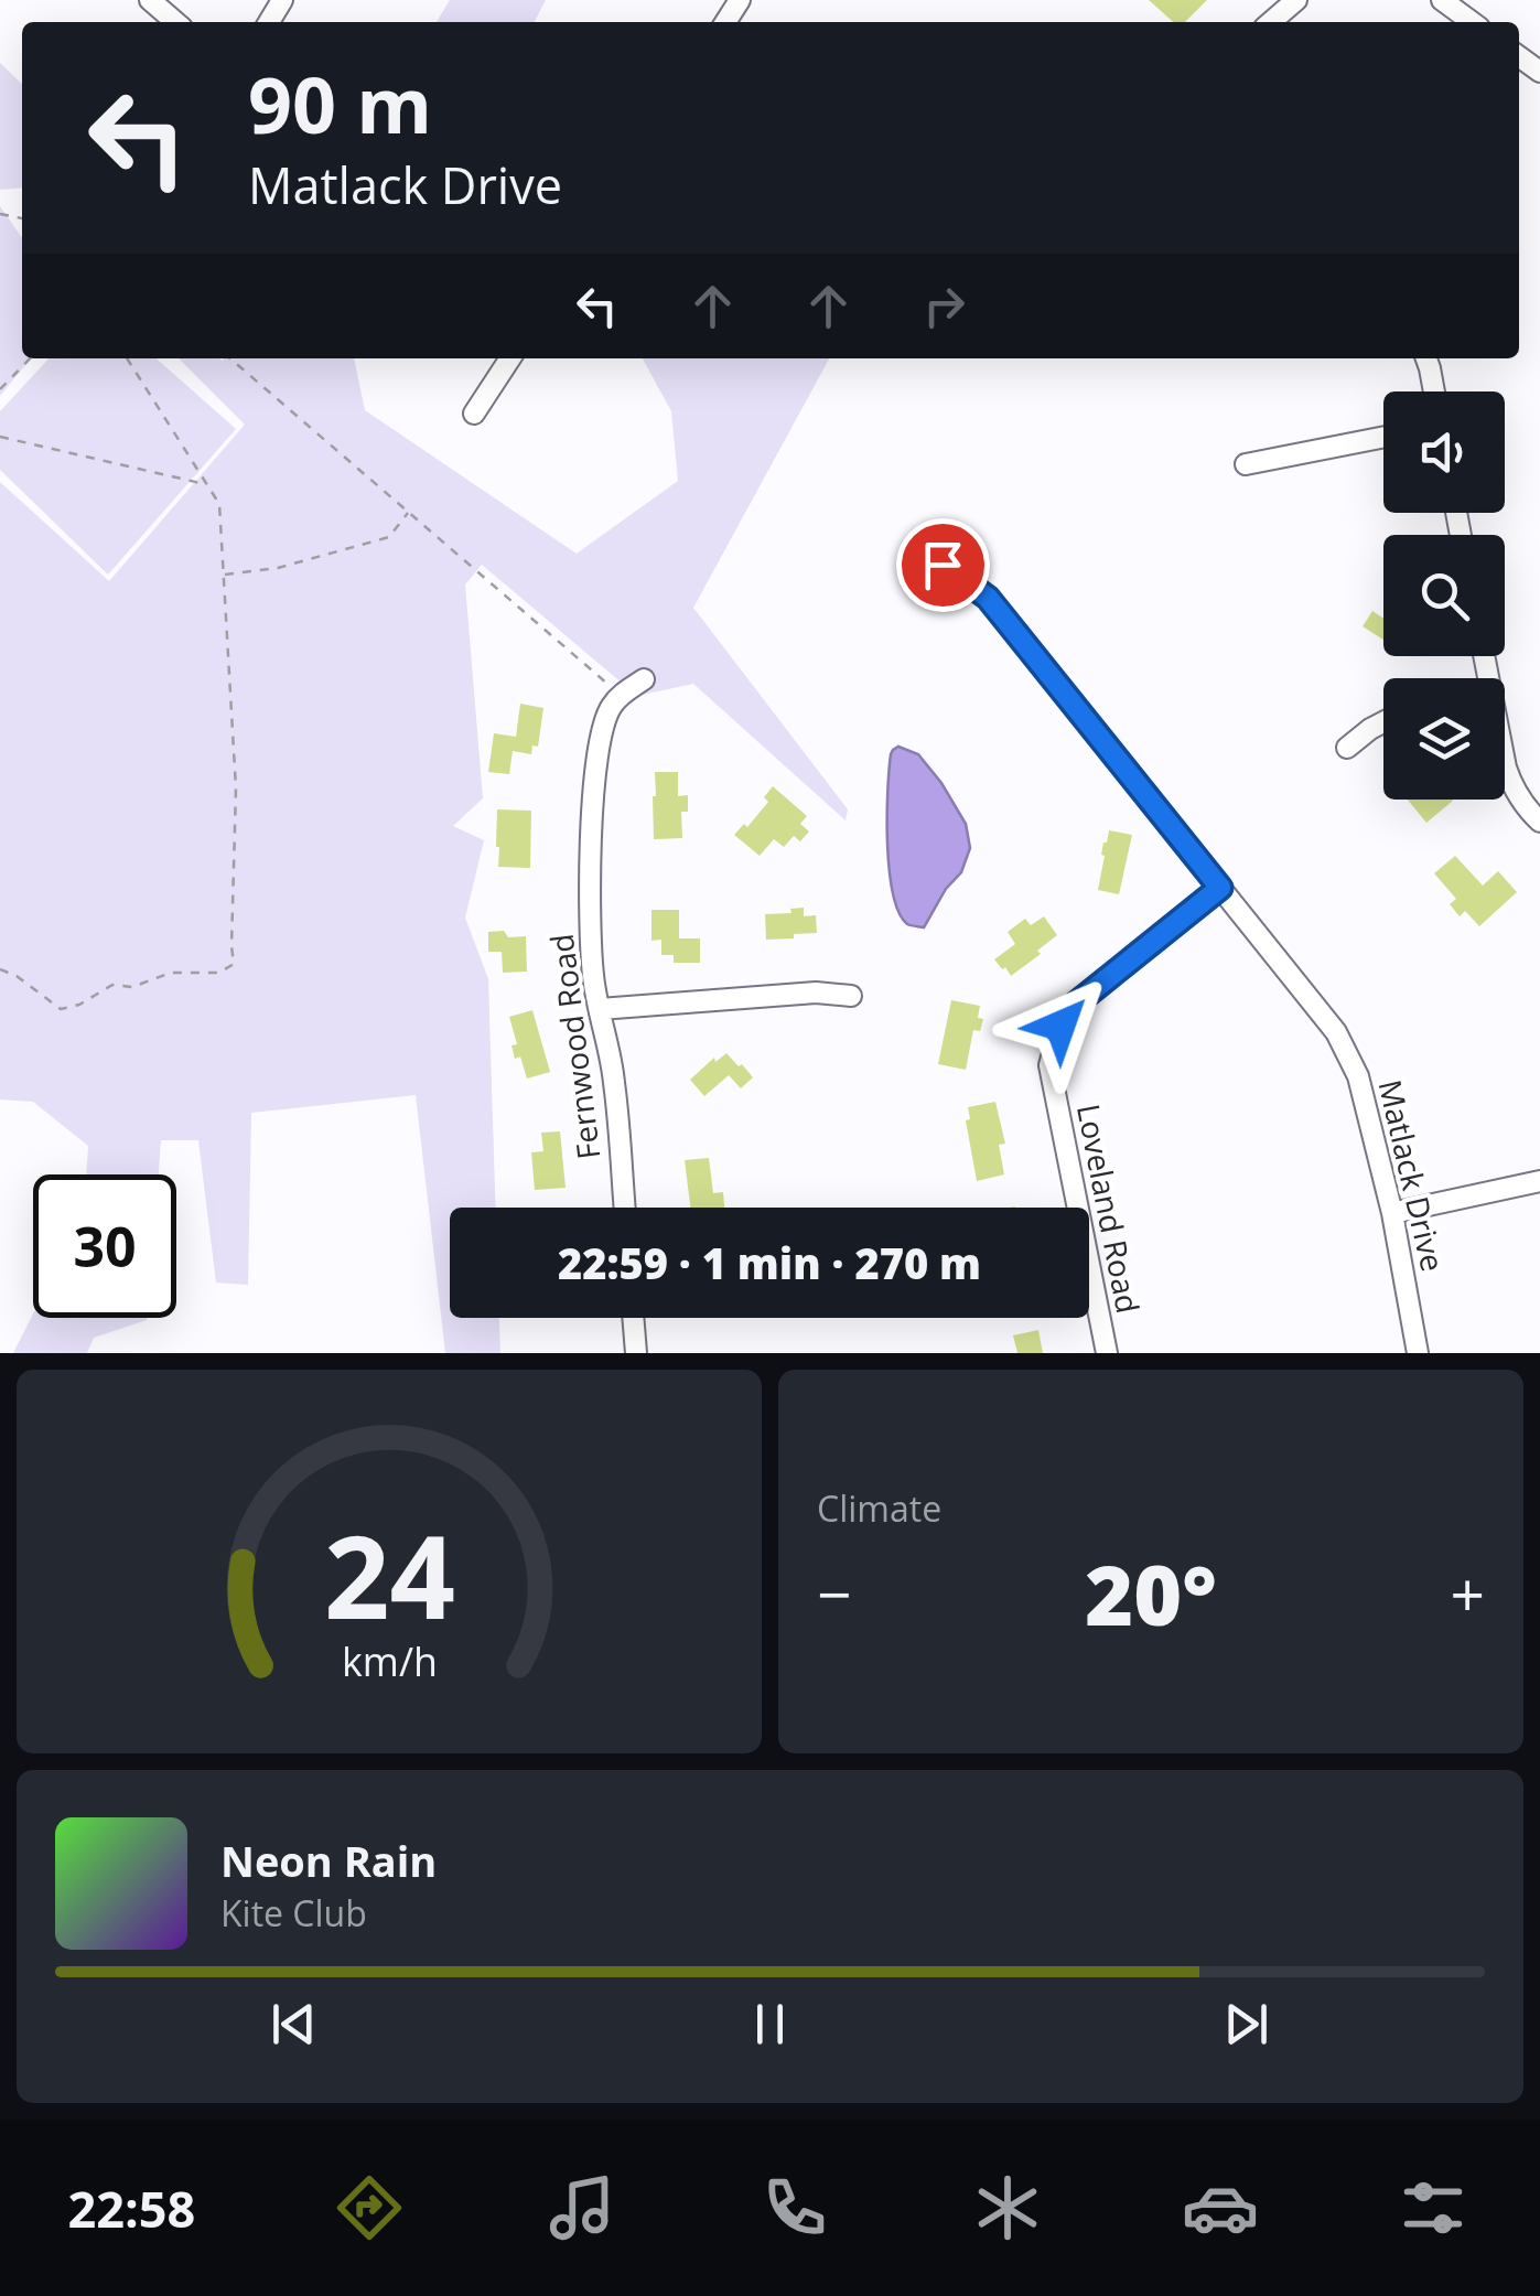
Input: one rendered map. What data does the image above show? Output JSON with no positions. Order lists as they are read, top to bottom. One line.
{"streets":{"street":["Fernwood Road","Matlack Drive","Loveland Road"]},"crossings":[["Matlack Drive","Loveland Road"]],"page":{"turn":["90 m","Matlack Drive"],"limit":"30","trip":"22:59 · 1 min · 270 m","tile":"Climate","heat":["−","20°","+"],"song":["Neon Rain","Kite Club"],"tabs":"22:58","gauge":["24","km/h"]}}
